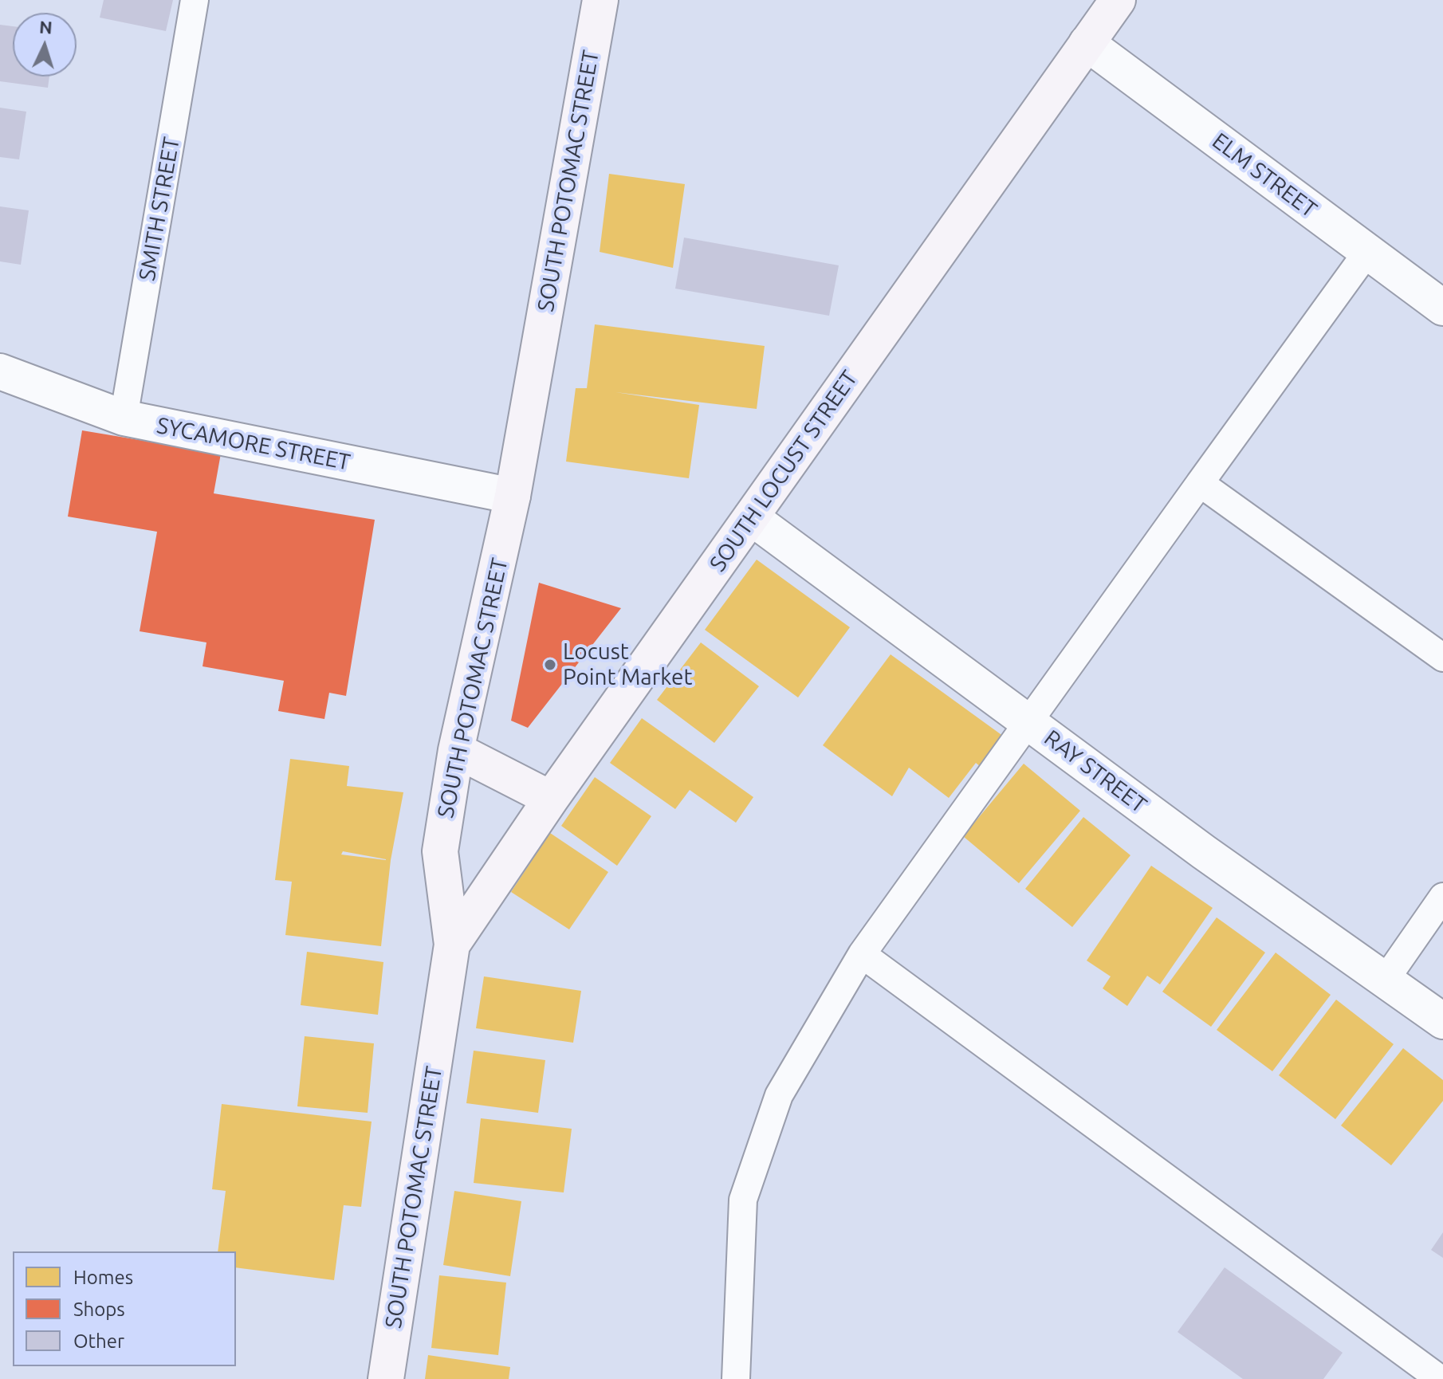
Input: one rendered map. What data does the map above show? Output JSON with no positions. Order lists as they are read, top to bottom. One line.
{"streets":{"main road":["SOUTH POTOMAC STREET","SOUTH LOCUST STREET"],"street":["ELM STREET","SYCAMORE STREET","RAY STREET"],"lane":["SMITH STREET"]},"crossings":[["ELM STREET","SOUTH LOCUST STREET"],["SOUTH POTOMAC STREET","SYCAMORE STREET"],["SOUTH POTOMAC STREET","SOUTH LOCUST STREET"],["SMITH STREET","SYCAMORE STREET"],["SOUTH LOCUST STREET","RAY STREET"]],"places":["Locust Point Market"],"legend":["Homes","Shops","Other"],"north":"top"}
